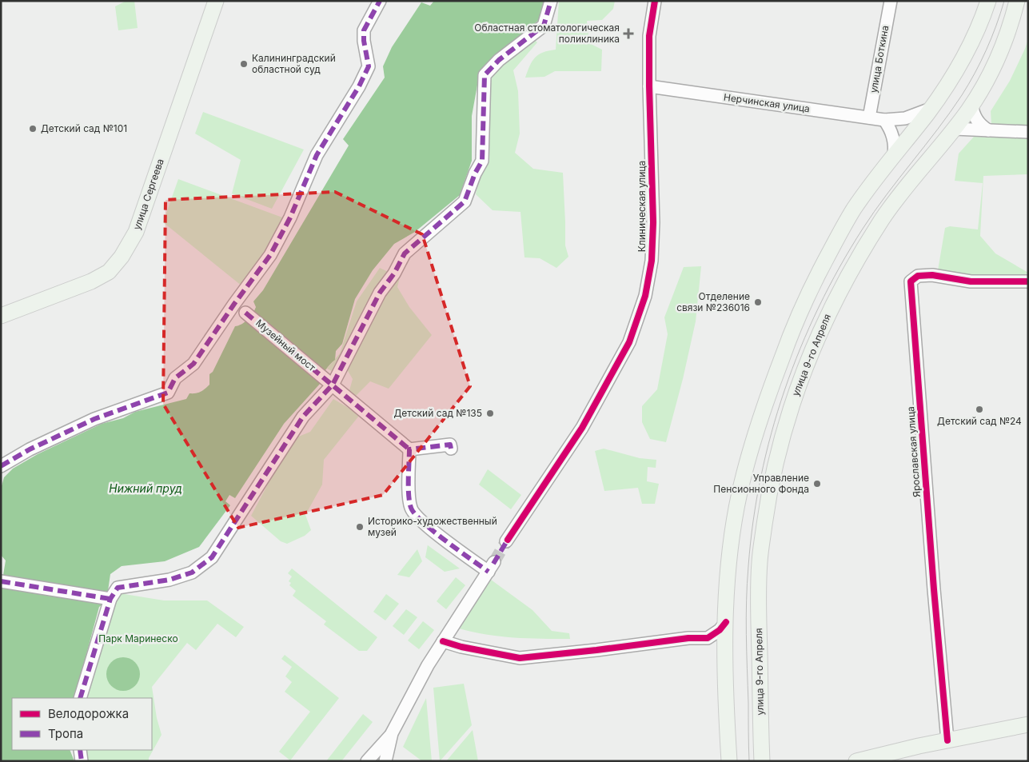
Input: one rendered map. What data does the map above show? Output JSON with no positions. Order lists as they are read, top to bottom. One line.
{"streets":{"main road":["улица Сергеева","улица 9-го Апреля"],"street":["улица Боткина","Нерчинская улица","Клиническая улица","Музейный мост","Ярославская улица"]},"crossings":[["улица Боткина","Нерчинская улица"],["Нерчинская улица","Клиническая улица"]],"water":["Нижний пруд"],"parks":["Парк Маринеско"],"places":{"health":["Областная стоматологическая поликлиника"],"other":["Калининградский областной суд","Детский сад №101","Отделение связи №236016","Детский сад №24","Детский сад №135","Управление Пенсионного Фонда","Историко-художественный музей"]},"legend":["Велодорожка","Тропа"]}
